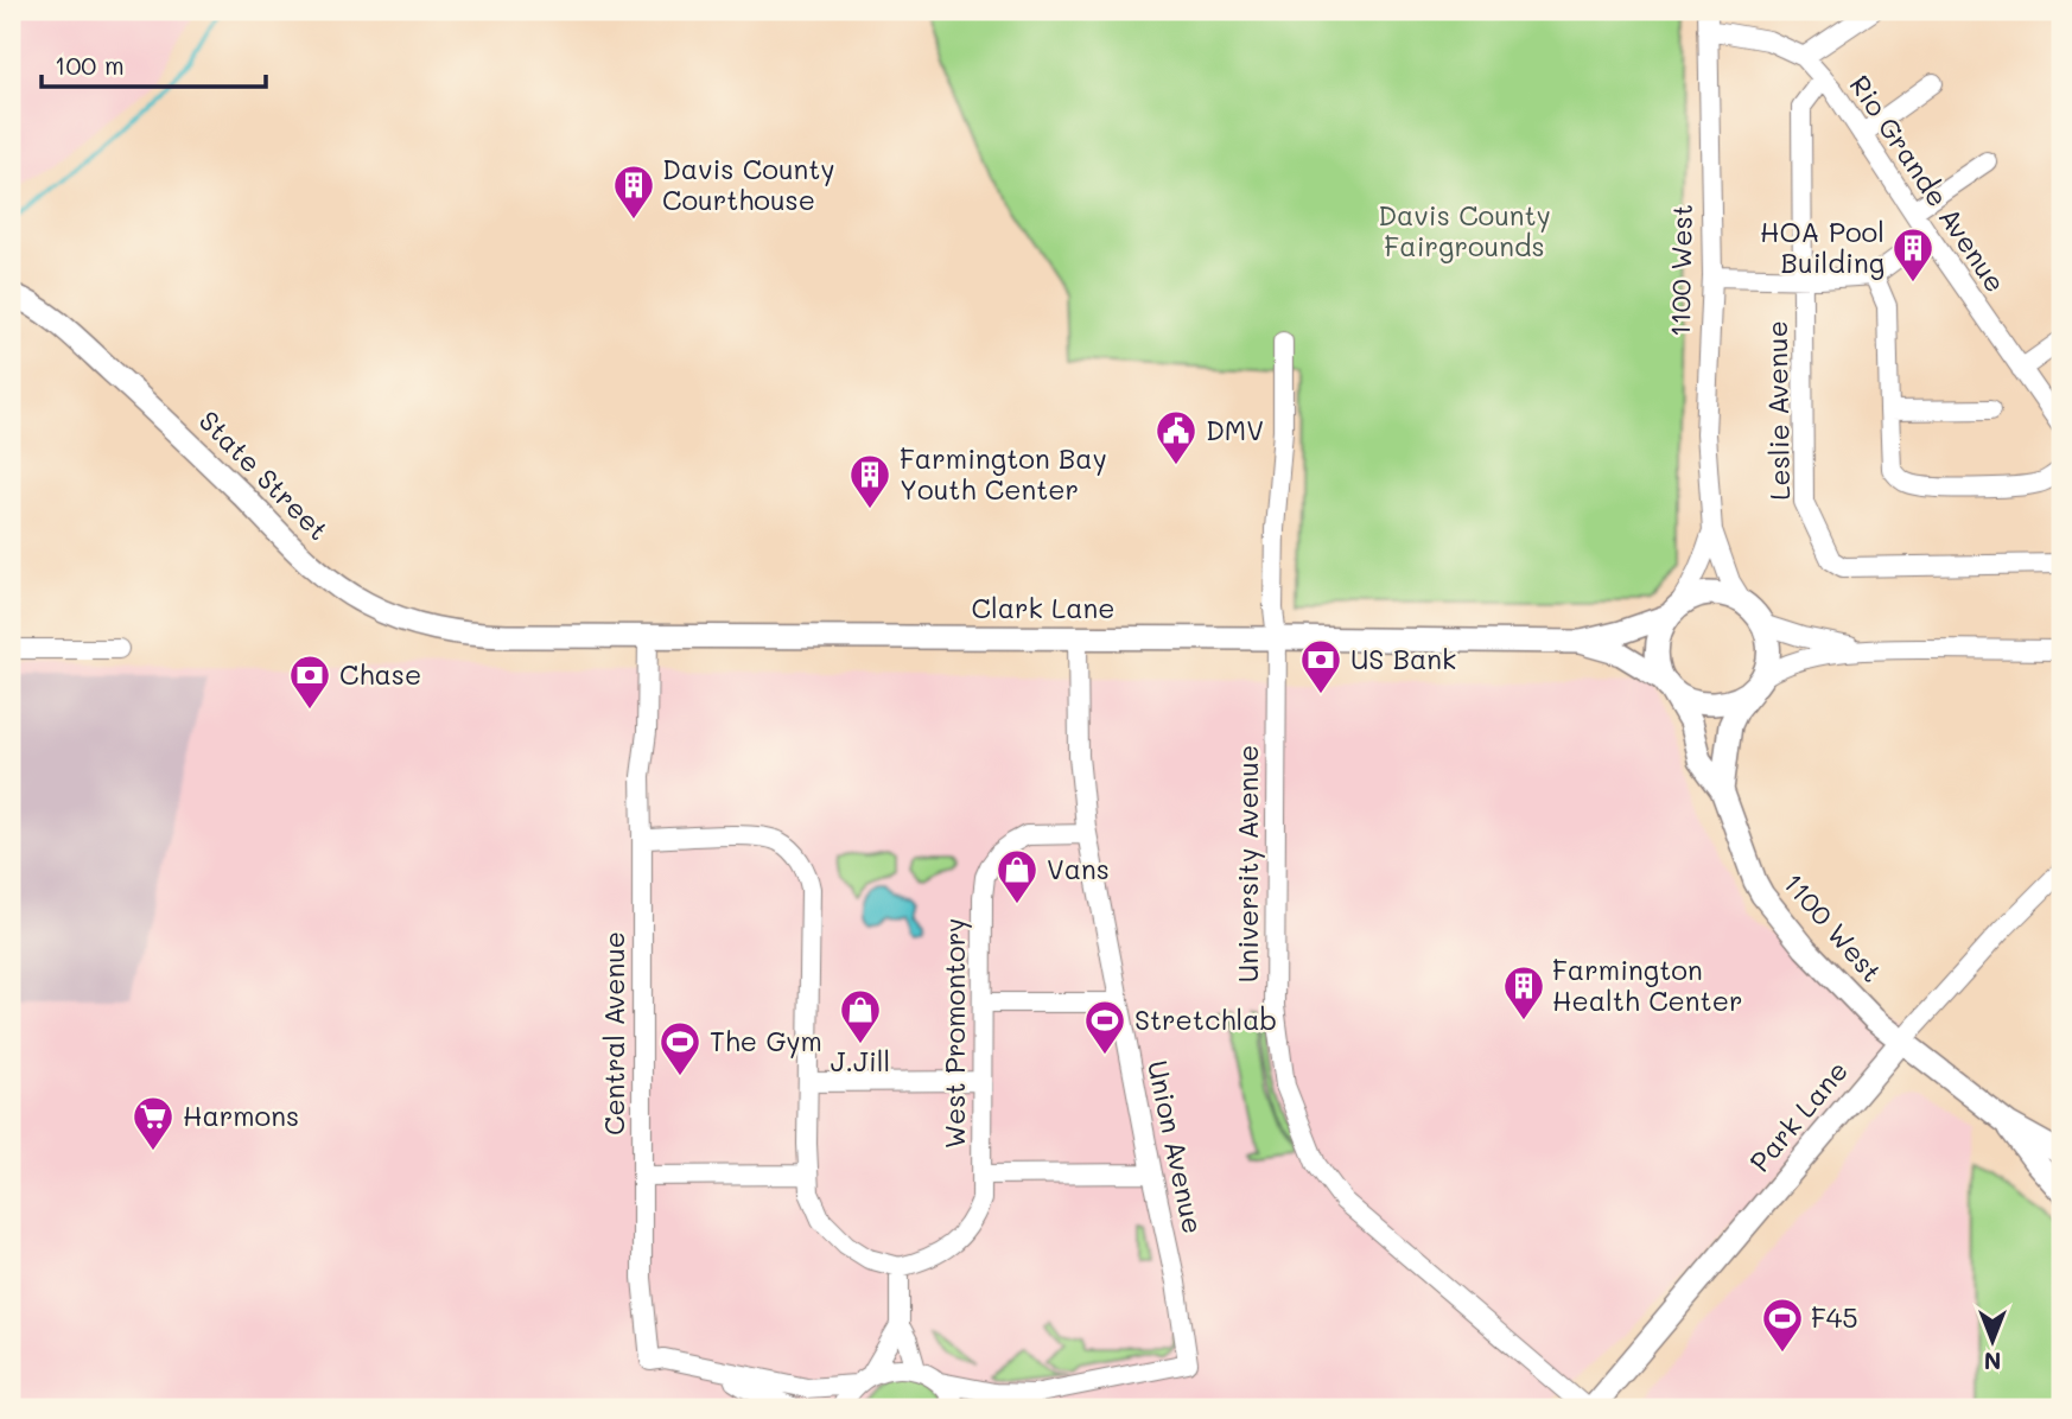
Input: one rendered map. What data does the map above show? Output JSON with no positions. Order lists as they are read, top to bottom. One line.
{"streets":{"main road":["1100 West","State Street","Clark Lane","Park Lane"],"street":["Rio Grande Avenue","Leslie Avenue","University Avenue","Central Avenue","West Promontory","Union Avenue"]},"crossings":[["Rio Grande Avenue","1100 West"],["Rio Grande Avenue","Leslie Avenue"],["1100 West","Clark Lane"],["1100 West","Park Lane"],["State Street","Clark Lane"],["Clark Lane","University Avenue"],["Clark Lane","Central Avenue"],["Clark Lane","Union Avenue"],["University Avenue","Park Lane"],["West Promontory","Union Avenue"]],"parks":["Davis County Fairgrounds"],"places":{"building":["Davis County Courthouse","HOA Pool Building","Farmington Bay Youth Center","Farmington Health Center"],"public building":["DMV"],"bank":["US Bank","Chase"],"shop":["Vans","J.Jill"],"sports":["Stretchlab","The Gym","F45"],"supermarket":["Harmons"]},"scale_bar":"100 m","north":"bottom"}
